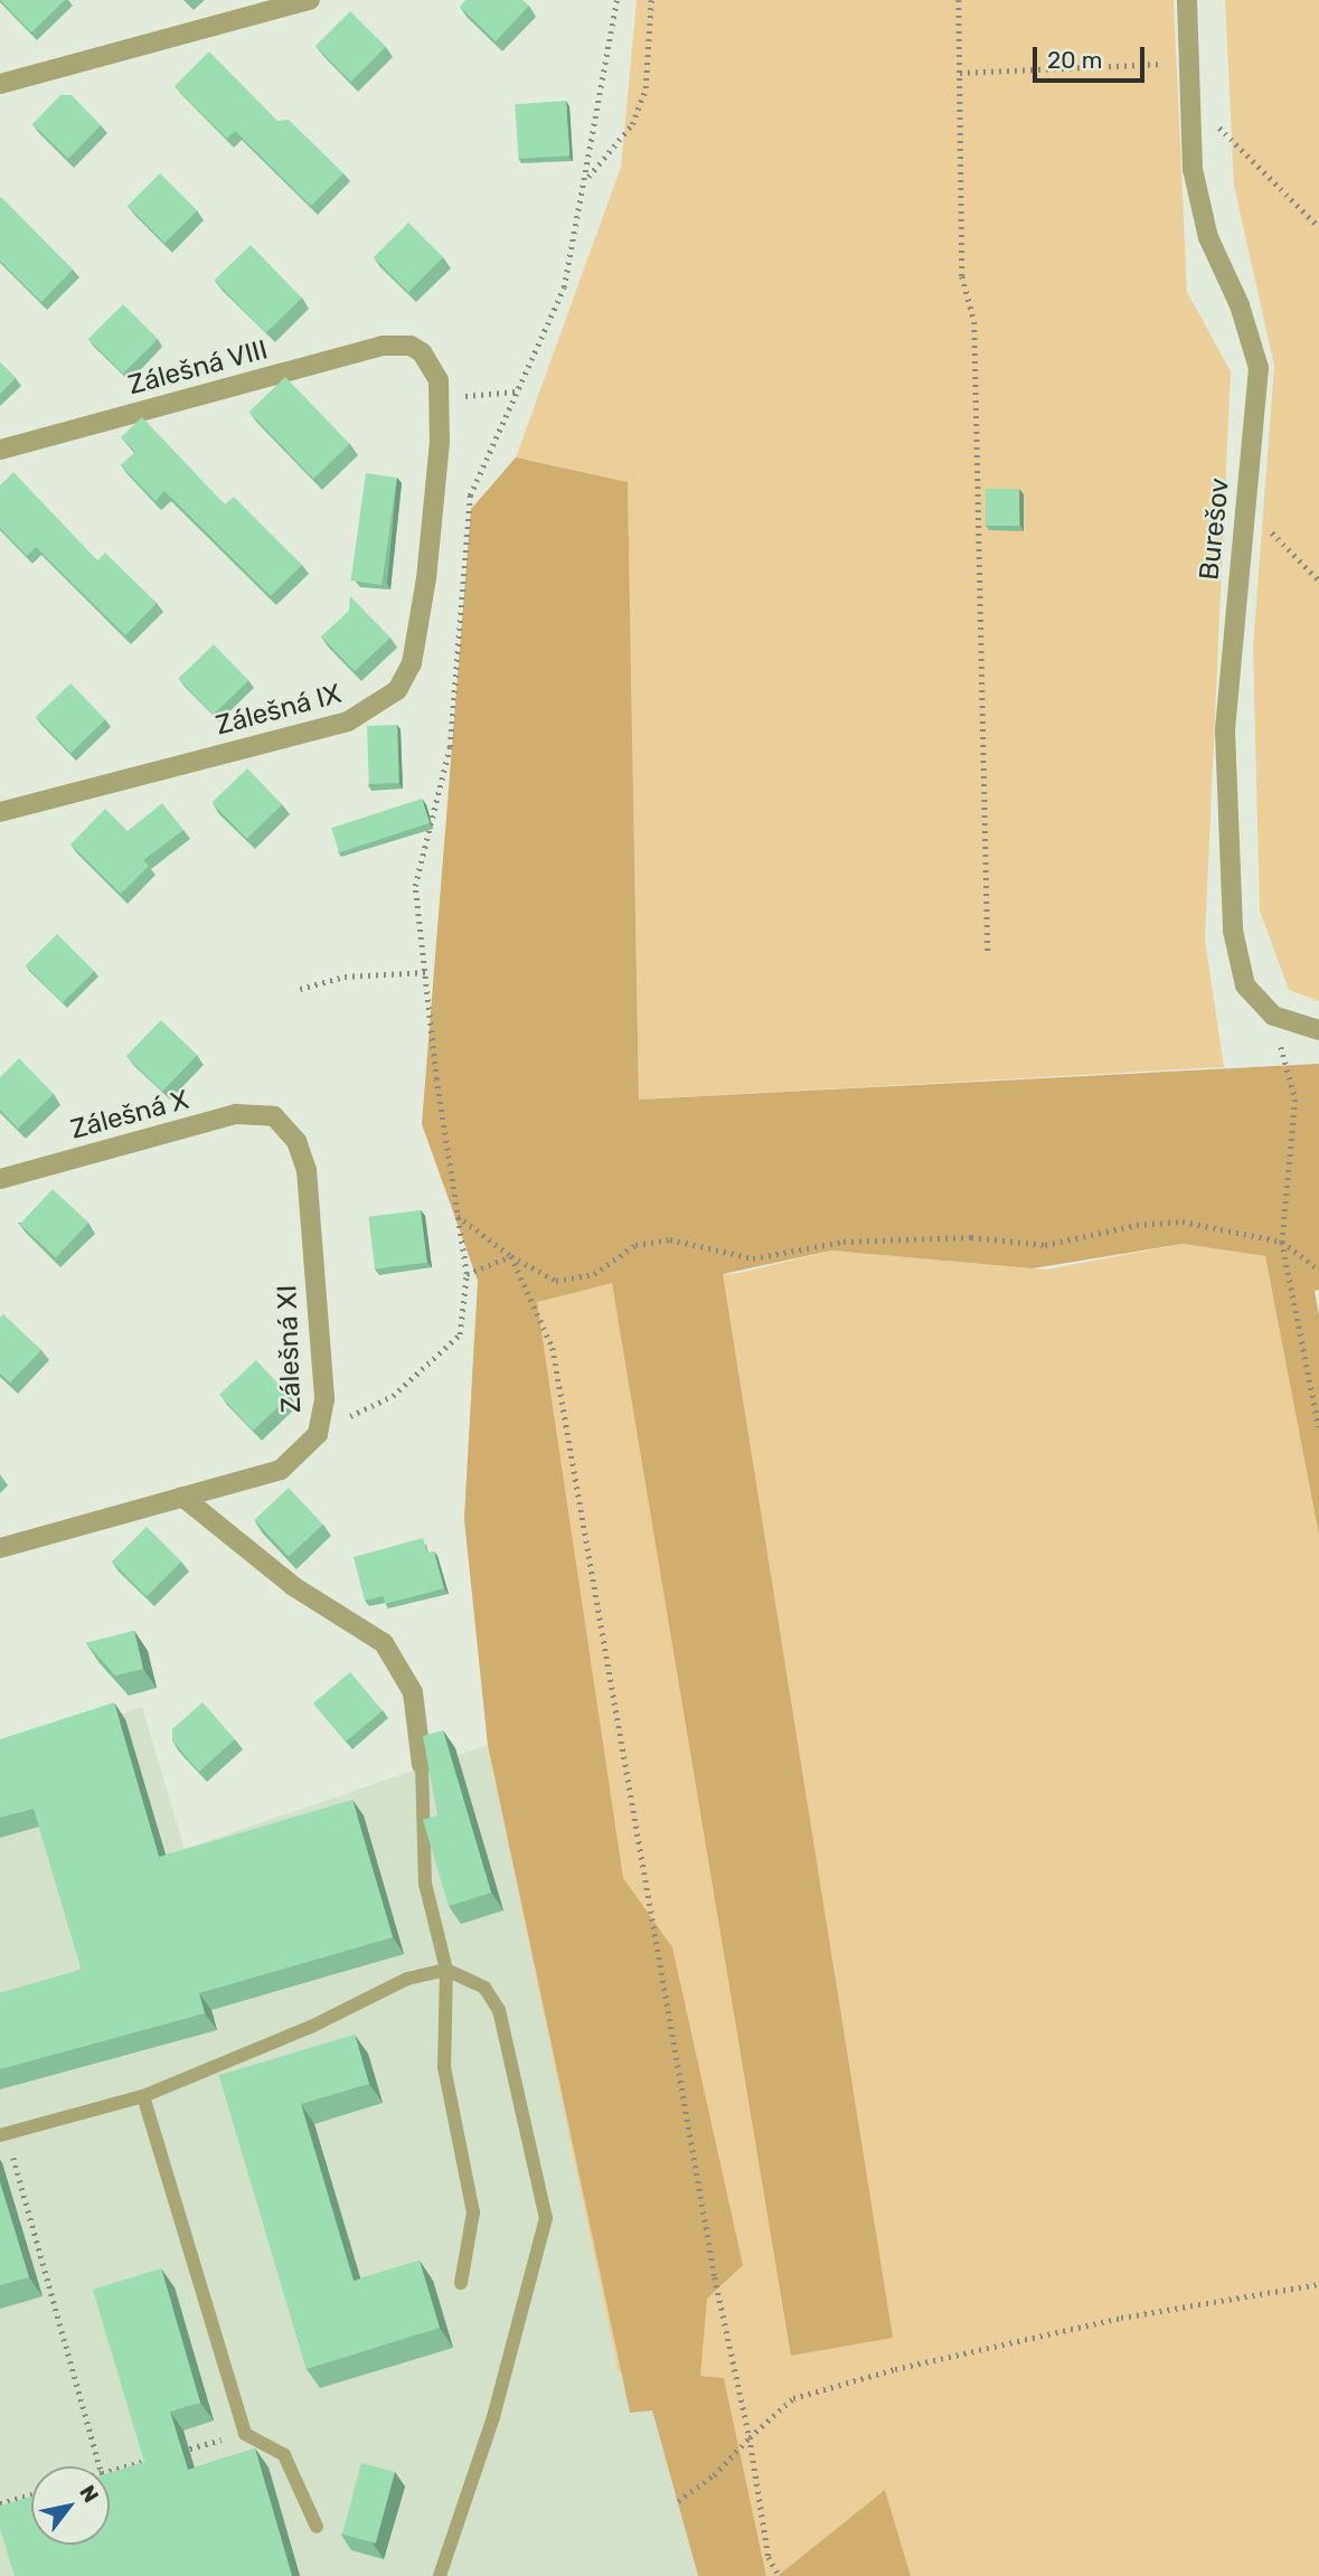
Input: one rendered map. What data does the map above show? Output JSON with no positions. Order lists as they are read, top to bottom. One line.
{"streets":{"street":["Zálešná VIII","Burešov","Zálešná IX","Zálešná X","Zálešná XI"]},"crossings":[["Zálešná VIII","Zálešná IX"],["Zálešná X","Zálešná XI"]],"scale_bar":"20 m","north":"top right"}
